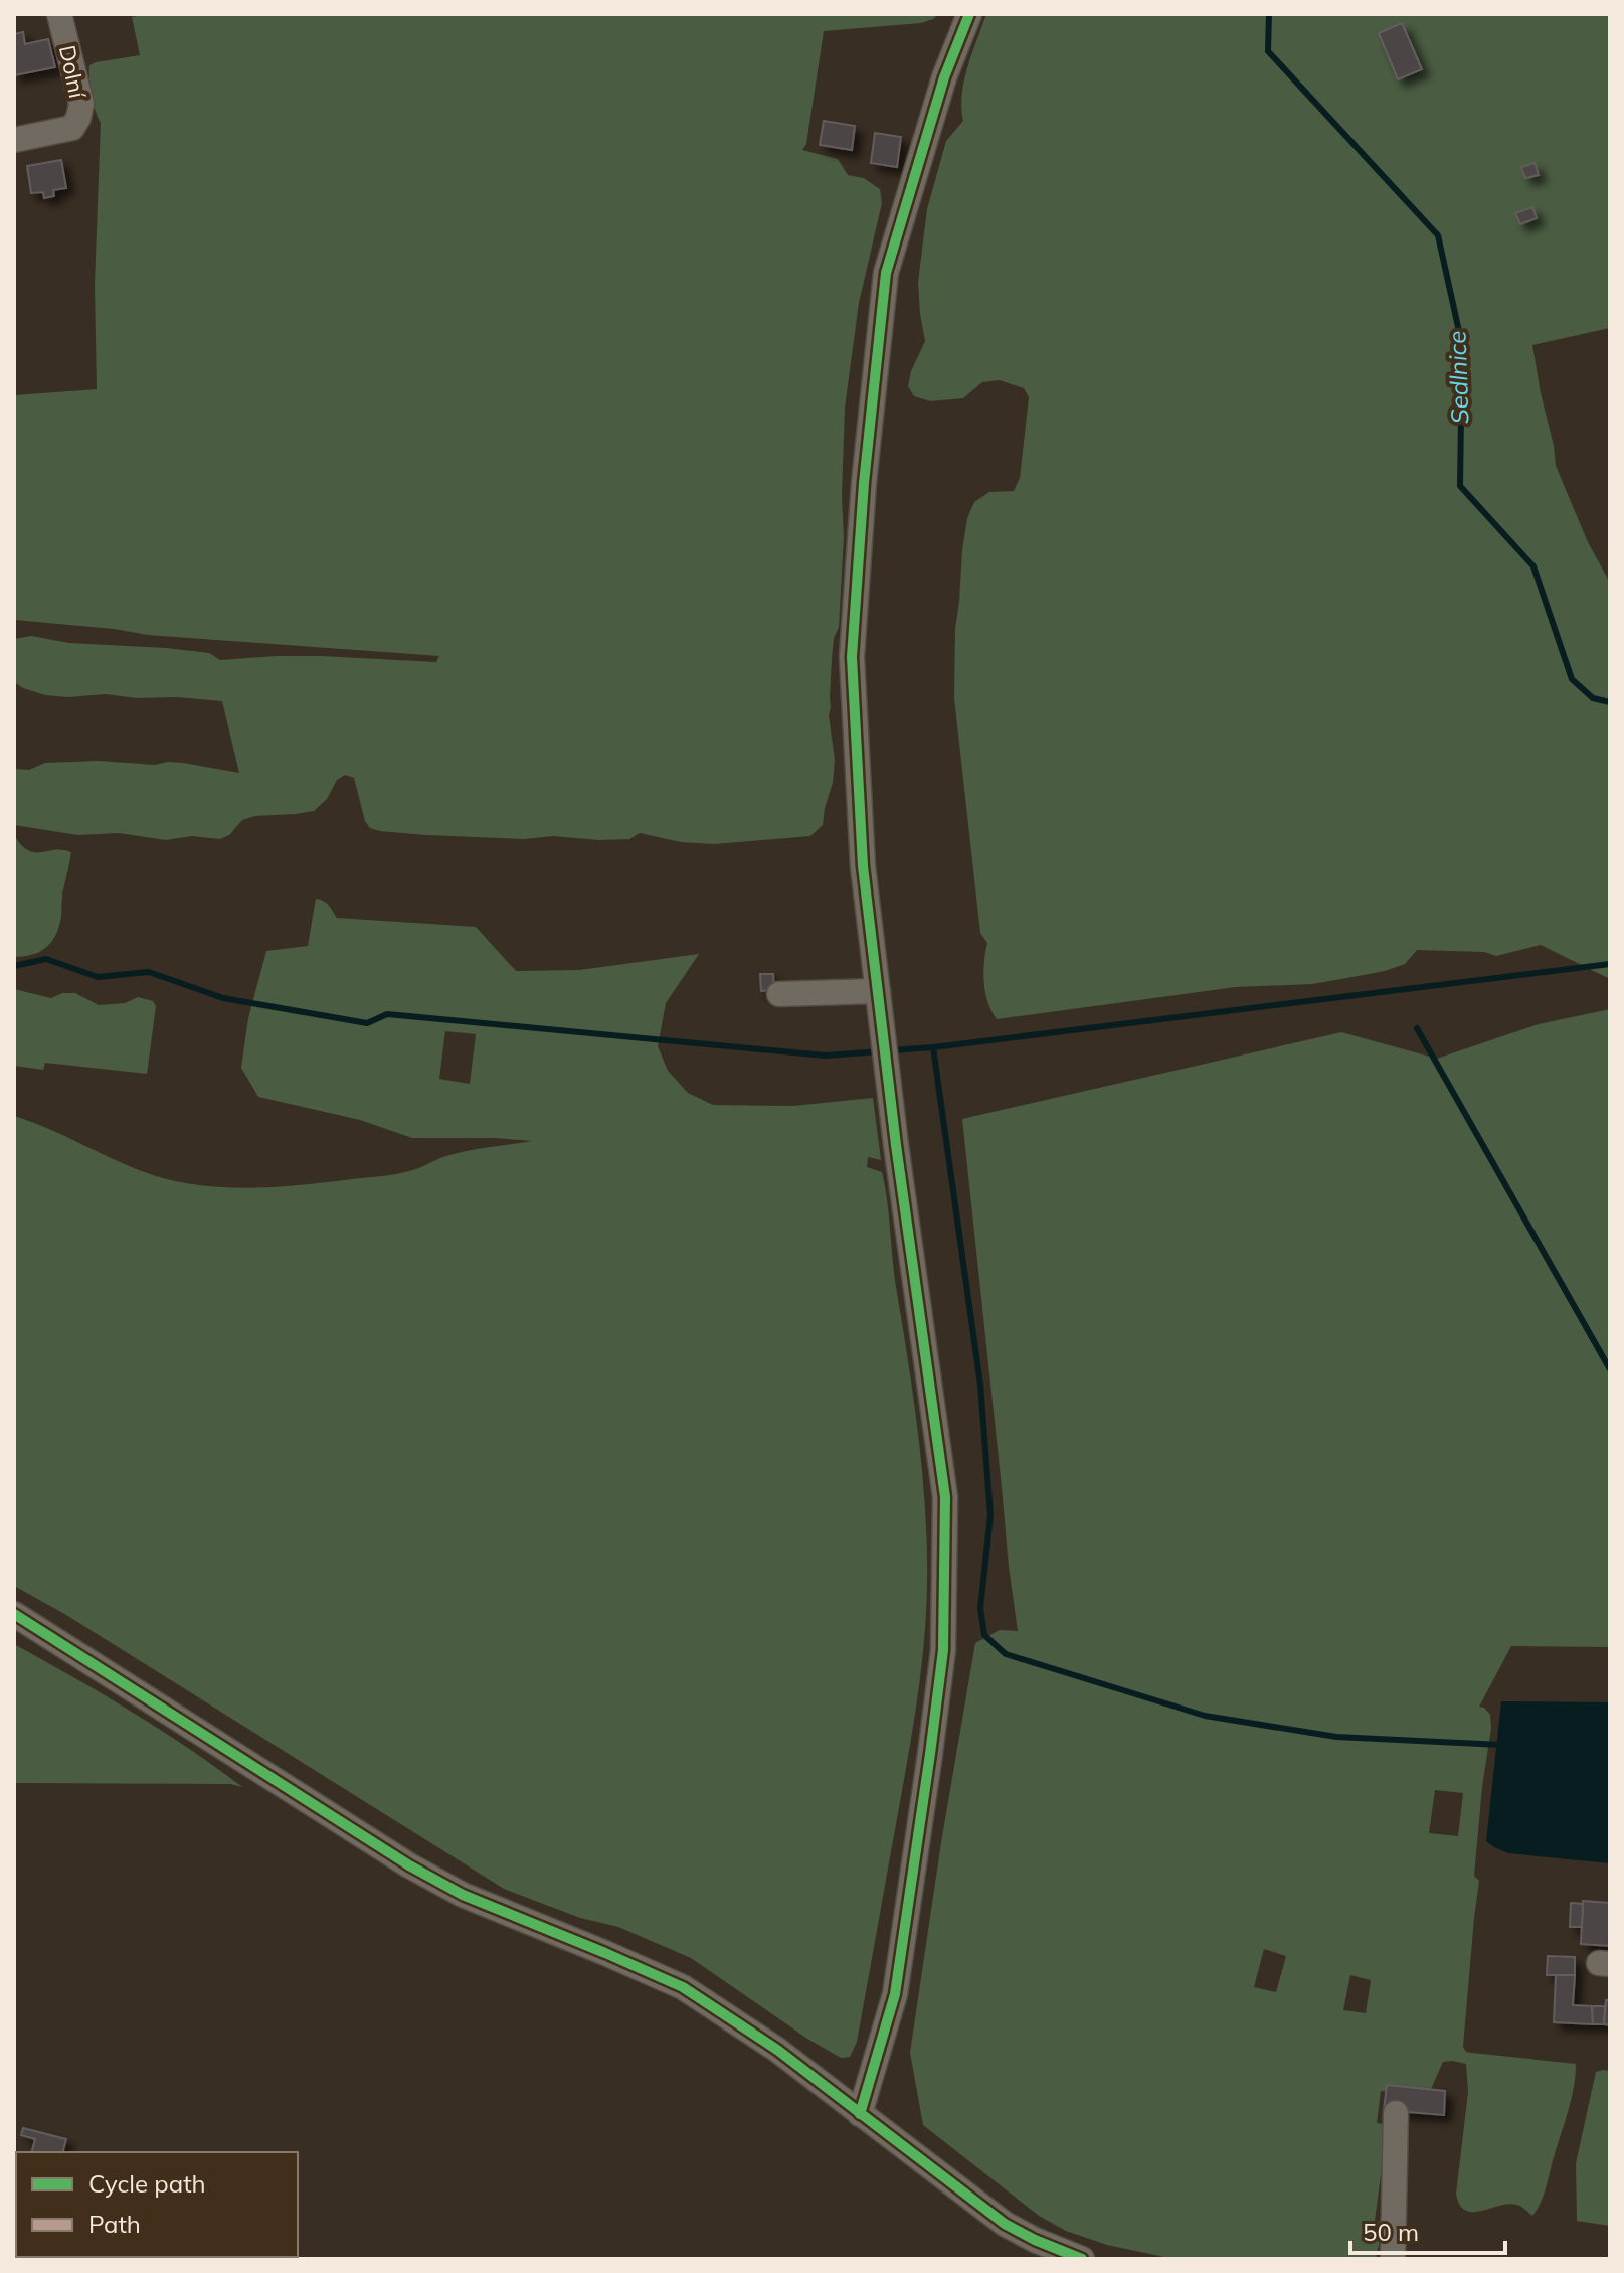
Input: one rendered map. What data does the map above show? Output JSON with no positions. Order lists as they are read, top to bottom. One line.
{"streets":{"street":["Dolní"]},"water":["Sedlnice"],"legend":["Cycle path","Path"],"scale_bar":"50 m"}
